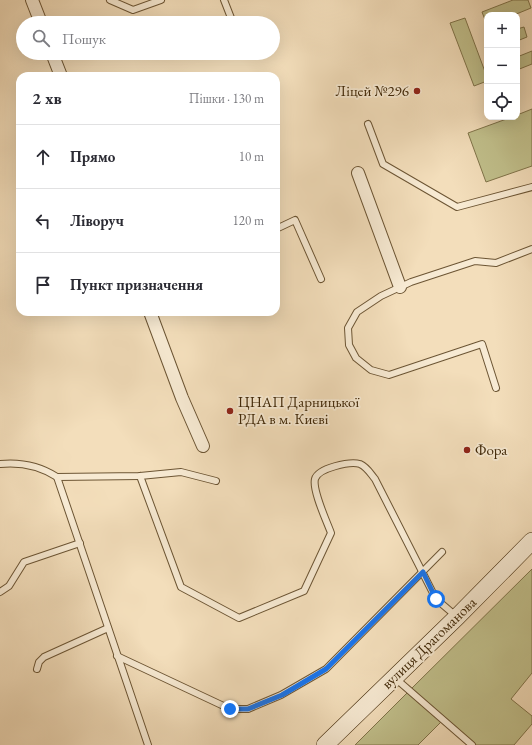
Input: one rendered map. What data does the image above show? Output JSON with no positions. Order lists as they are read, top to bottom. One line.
{"streets":{"street":["вулиця Драгоманова"]},"places":["Ліцей №296","ЦНАП Дарницької РДА в м. Києві","Фора"],"page":{"map_buttons":["+","−"],"search":"Пошук","heading":["2 хв","Пішки · 130 m"],"list":[["Прямо","10 m"],["Ліворуч","120 m"],"Пункт призначення"]}}
